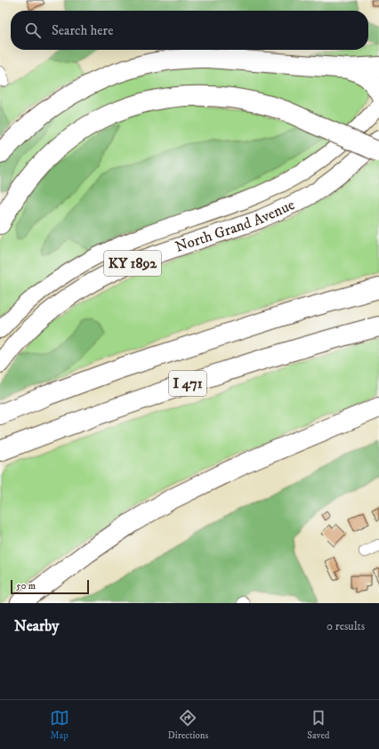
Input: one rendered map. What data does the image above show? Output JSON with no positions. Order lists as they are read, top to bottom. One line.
{"streets":{"highway":["I 471"],"main road":["North Grand Avenue","KY 1892"]},"scale_bar":"50 m","page":{"search":"Search here","scale":"50 m","heading":["Nearby","0 results"],"nav":["Map","Directions","Saved"]}}
